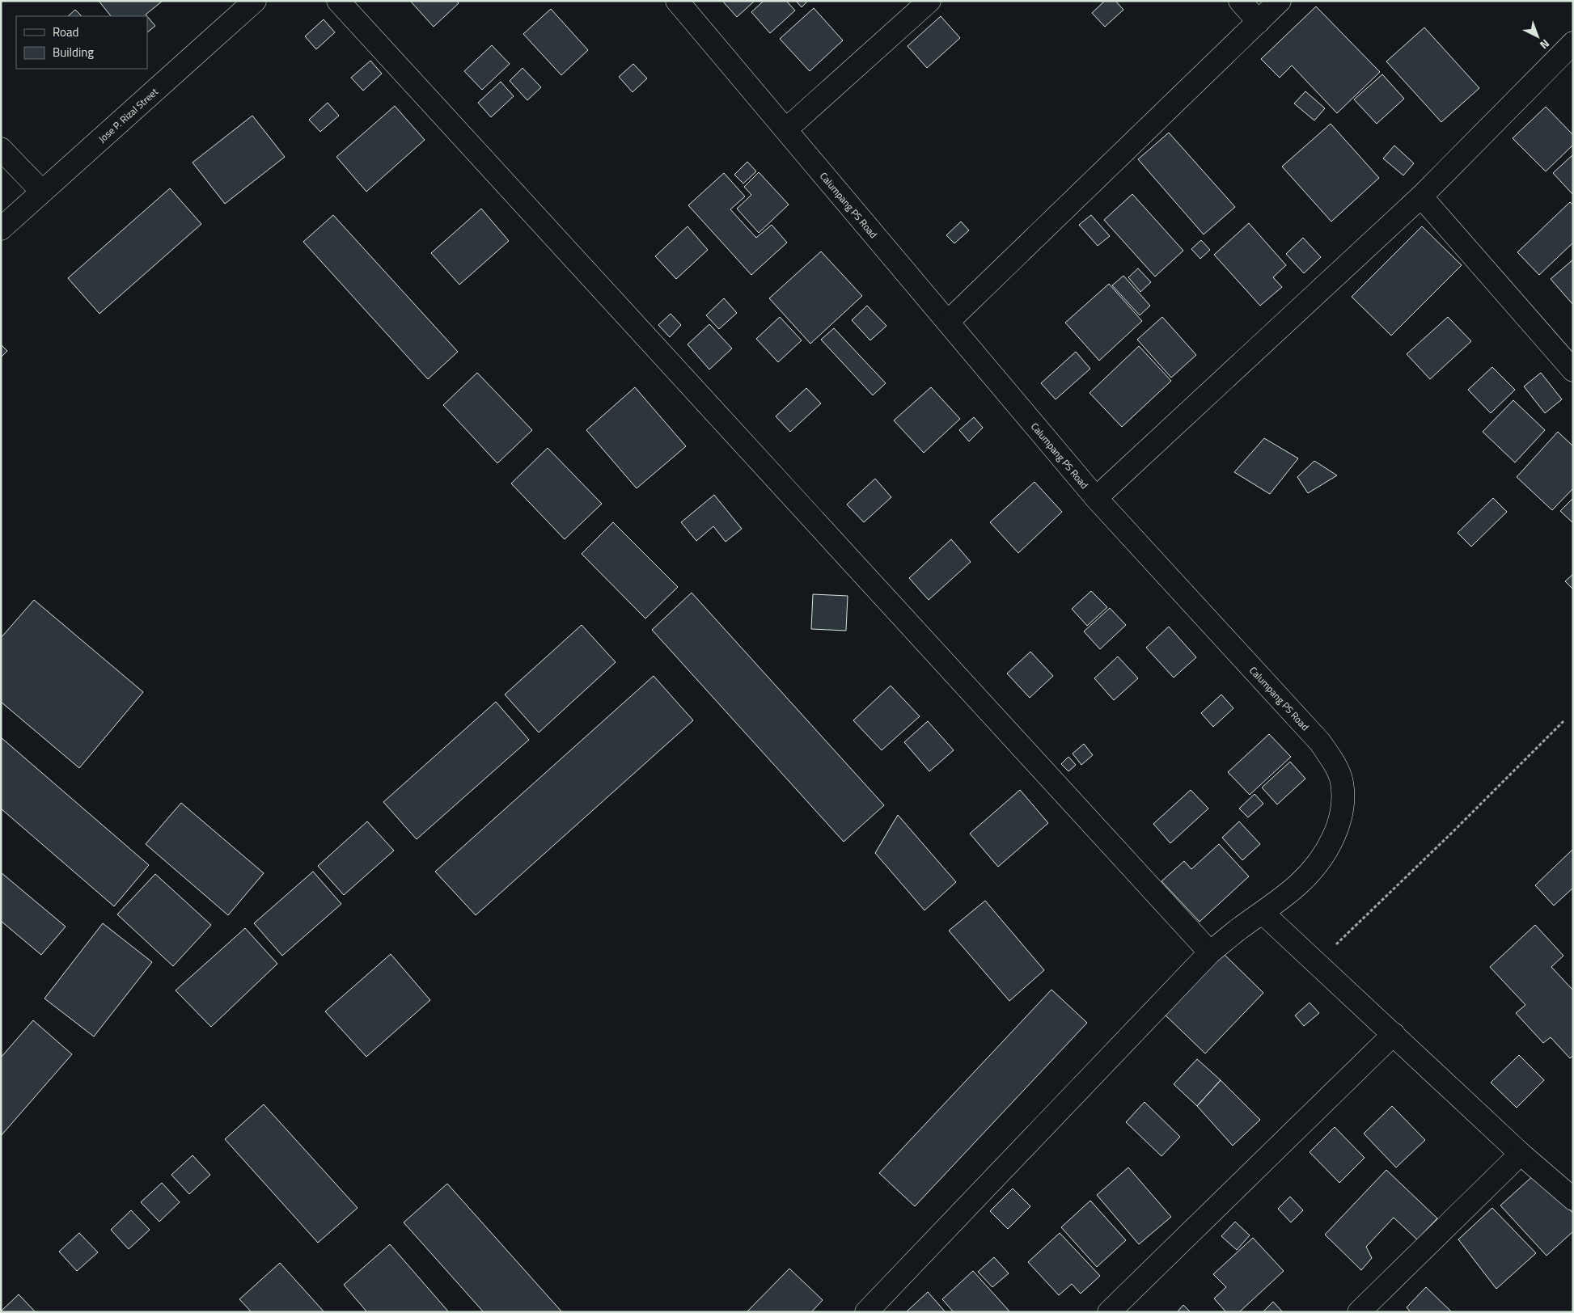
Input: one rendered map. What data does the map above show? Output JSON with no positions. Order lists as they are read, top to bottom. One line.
{"streets":{"street":["Jose P. Rizal Street","Calumpang PS Road"]},"legend":["Road","Building"],"north":"bottom right"}
